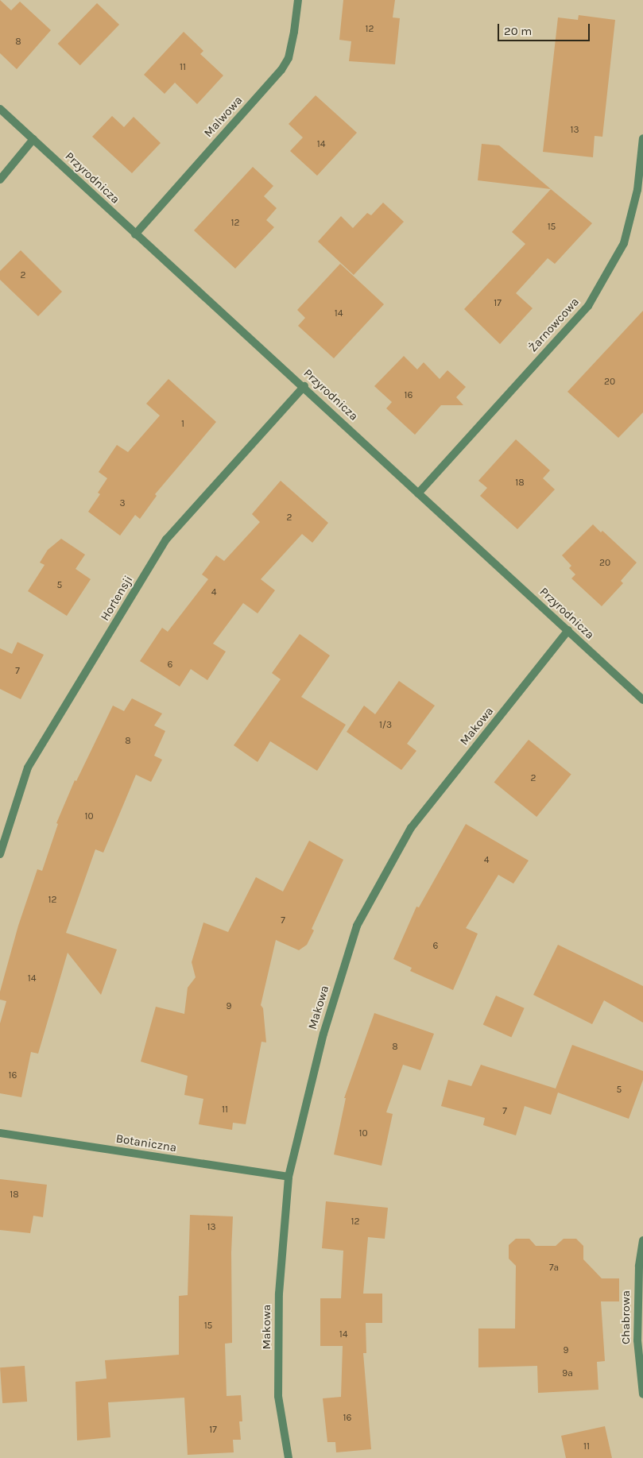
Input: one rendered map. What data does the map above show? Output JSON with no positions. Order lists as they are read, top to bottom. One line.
{"streets":{"street":["Malwowa","Przyrodnicza","Żarnowcowa","Hortensji","Makowa","Botaniczna","Chabrowa"]},"crossings":[["Malwowa","Przyrodnicza"],["Przyrodnicza","Żarnowcowa"],["Przyrodnicza","Hortensji"],["Przyrodnicza","Makowa"],["Makowa","Botaniczna"]],"house_numbers":["12","8","11","13","14","12","15","2","17","14","20","16","1","18","3","2","20","5","4","6","7","1/3","8","2","10","4","12","7","6","14","9","8","16","5","11","7","10","18","12","13","7a","15","14","9","9a","16","17","11"],"scale_bar":"20 m"}
